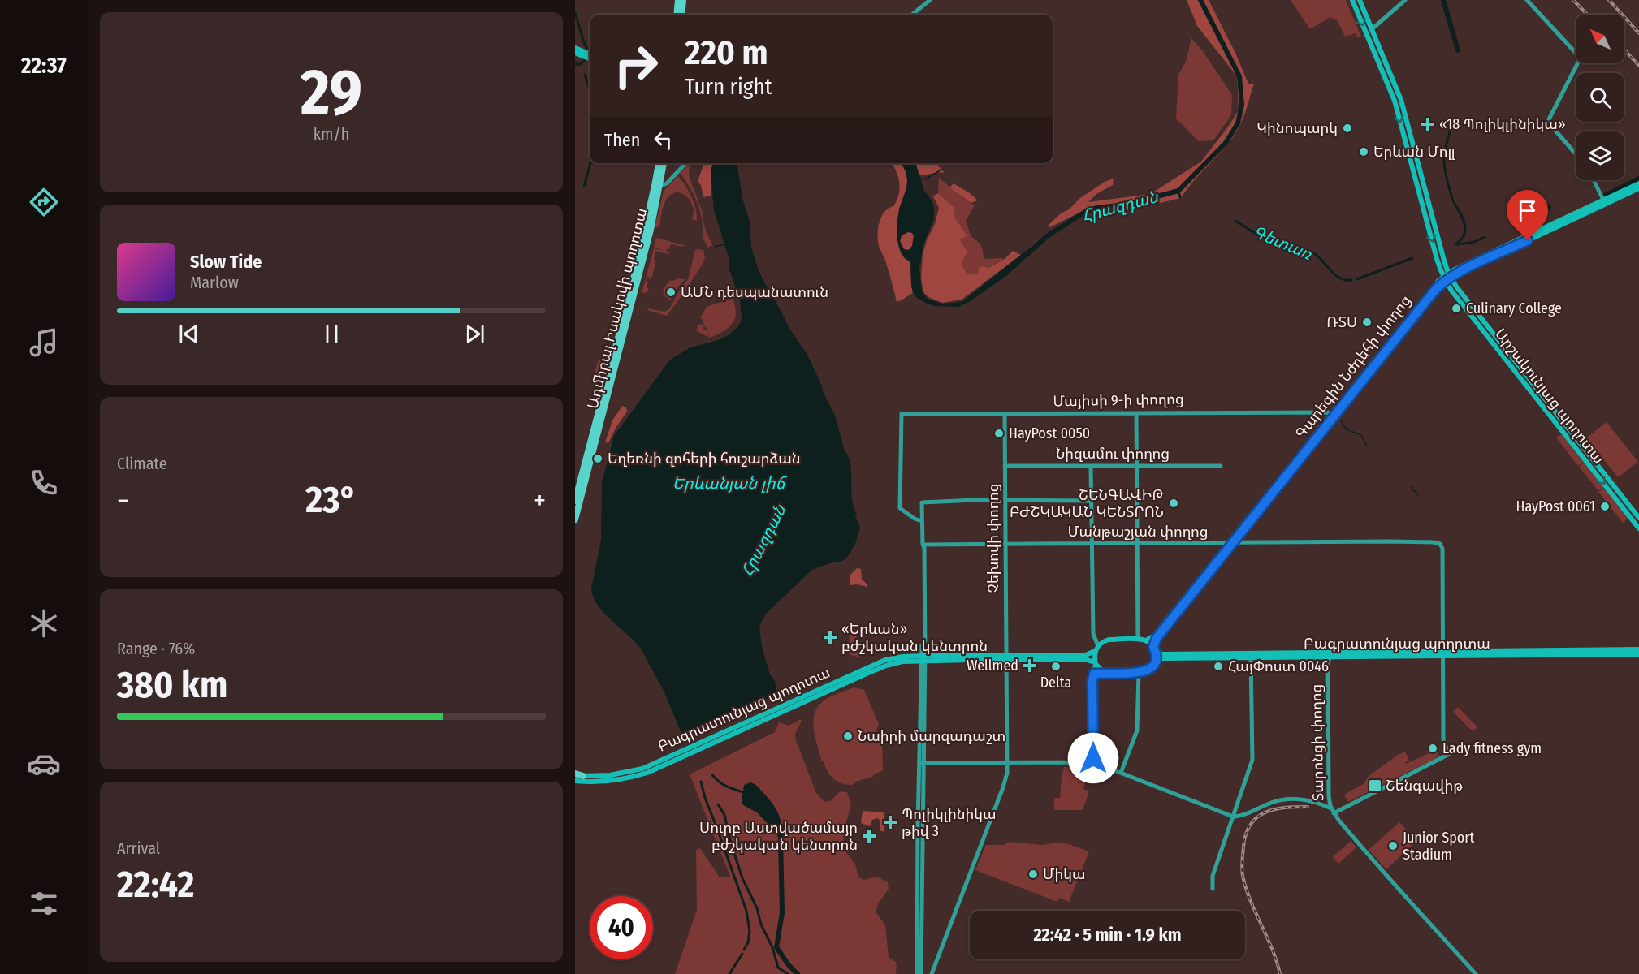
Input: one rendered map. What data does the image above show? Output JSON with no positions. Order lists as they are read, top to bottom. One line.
{"streets":{"highway":["Ադմիրալ Իսակովի պողոտա"],"main road":["Գարեգին Նժդեհի փողոց","Արշակունյաց պողոտա","Բագրատունյաց պողոտա"],"street":["Մայիսի 9-ի փողոց","Նիզամու փողոց","Մանթաշյան փողոց","Չեխովի փողոց","Տարոնցի փողոց"]},"crossings":[["Գարեգին Նժդեհի փողոց","Արշակունյաց պողոտա"],["Գարեգին Նժդեհի փողոց","Մայիսի 9-ի փողոց"],["Գարեգին Նժդեհի փողոց","Մանթաշյան փողոց"],["Գարեգին Նժդեհի փողոց","Բագրատունյաց պողոտա"],["Մայիսի 9-ի փողոց","Չեխովի փողոց"],["Նիզամու փողոց","Չեխովի փողոց"],["Մանթաշյան փողոց","Չեխովի փողոց"],["Մանթաշյան փողոց","Բագրատունյաց պողոտա"],["Չեխովի փողոց","Բագրատունյաց պողոտա"],["Բագրատունյաց պողոտա","Տարոնցի փողոց"]],"water":["Հրազդան","Գետառ","Երևանյան լիճ"],"places":{"health":["«18 Պոլիկլինիկա»","«Երևան» բժշկական կենտրոն","Wellmed","Պոլիկլինիկա թիվ 3","Սուրբ Աստվածամայր բժշկական կենտրոն"],"other":["Կինոպարկ","Երևան Մոլլ","ԱՄՆ դեսպանատուն","Culinary College","ՌՏՍ","HayPost 0050","Եղեռնի զոհերի հուշարձան","ՇԵՆԳԱՎԻԹ ԲԺՇԿԱԿԱՆ ԿԵՆՏՐՈՆ","HayPost 0061","Delta","ՀայՓոստ 0046","Նաիրի մարզադաշտ","Lady fitness gym","Junior Sport Stadium","Միկա"],"transit":["Շենգավիթ"]},"north":"top left","page":{"tabs":"22:37","tile":[["29","km/h"],"Climate",["Range · 76%","380 km"],["Arrival","22:42"]],"turn":["220 m","Turn right"],"then":"Then","song":["Slow Tide","Marlow"],"heat":["−","23°","+"],"limit":"40","trip":"22:42 · 5 min · 1.9 km"}}
